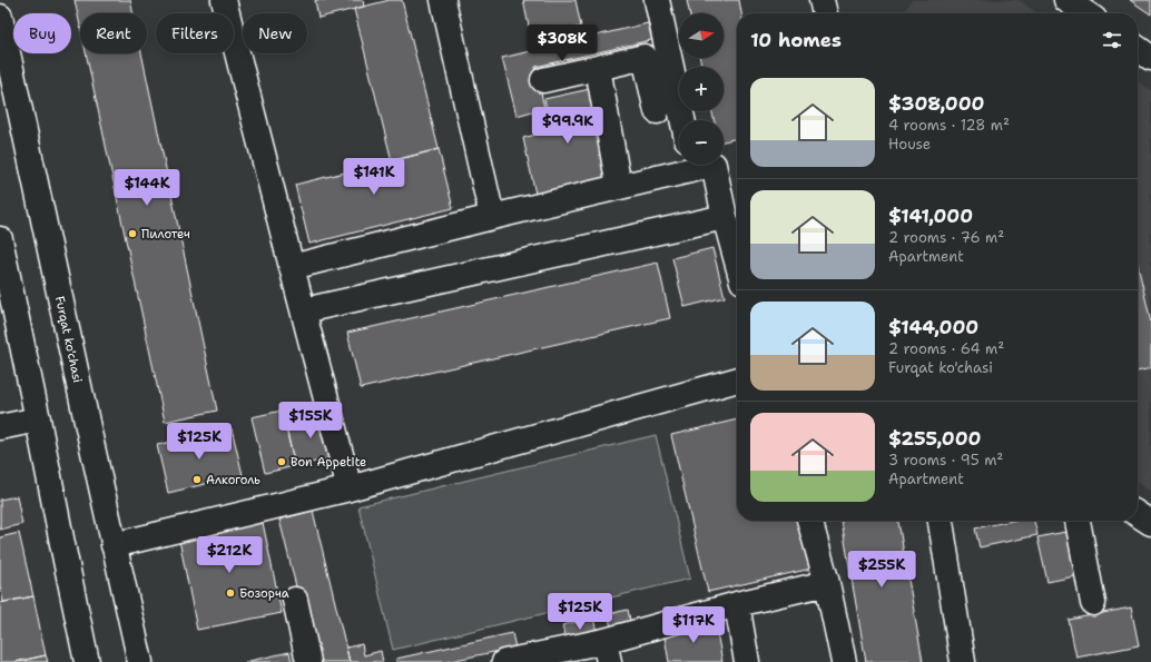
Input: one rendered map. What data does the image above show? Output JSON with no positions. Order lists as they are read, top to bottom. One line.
{"streets":{"street":["Furqat ko'chasi"]},"places":["Пилотеч","Bon Appetite","Алкоголь","Бозорча"],"north":"right","page":{"map_buttons":["+","−"],"chip":["Buy","Rent","Filters","New"],"heading":"10 homes","price":["$308K","$99.9K","$141K","$144K","$155K","$125K","$212K","$255K","$125K","$117K"],"list":[{"name":"$308,000","note":"4 rooms · 128 m² · House"},{"name":"$141,000","note":"2 rooms · 76 m² · Apartment"},{"name":"$144,000","note":"2 rooms · 64 m² · Furqat ko'chasi"},{"name":"$255,000","note":"3 rooms · 95 m² · Apartment"}]}}
